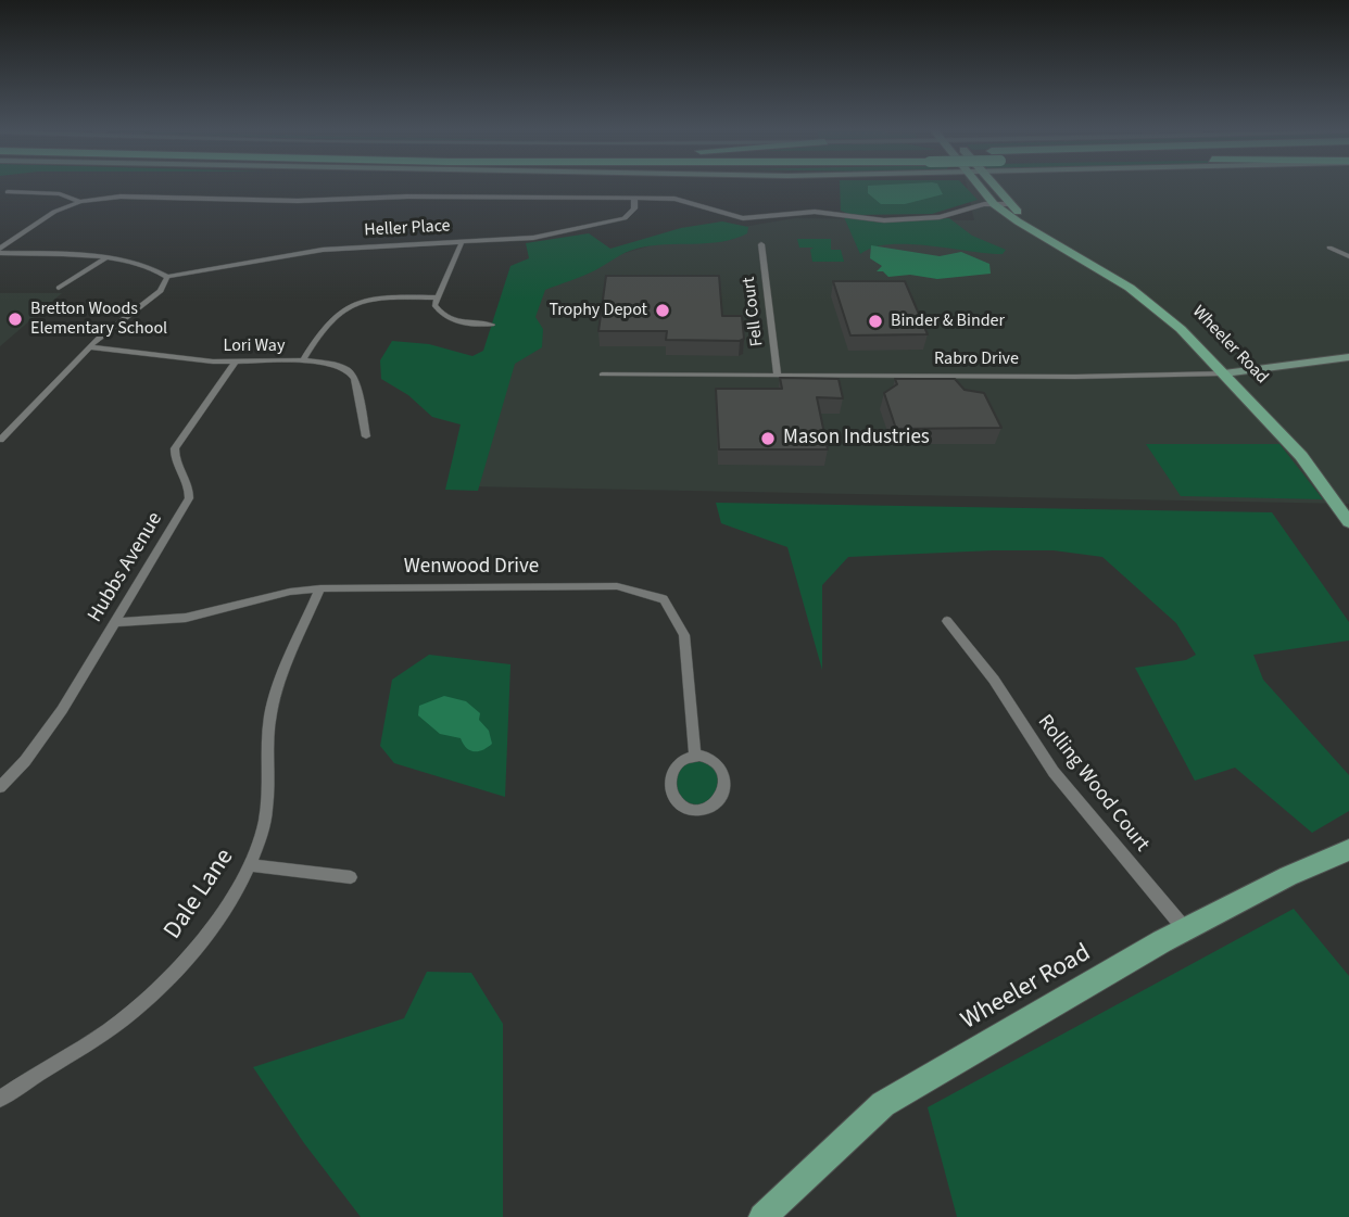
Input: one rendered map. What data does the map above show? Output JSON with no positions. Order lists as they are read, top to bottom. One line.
{"streets":{"main road":["Wheeler Road","Rabro Drive"],"street":["Heller Place","Fell Court","Lori Way","Hubbs Avenue","Wenwood Drive","Rolling Wood Court","Dale Lane"]},"crossings":[["Fell Court","Rabro Drive"],["Wheeler Road","Rabro Drive"],["Wheeler Road","Rolling Wood Court"],["Lori Way","Hubbs Avenue"],["Hubbs Avenue","Wenwood Drive"],["Wenwood Drive","Dale Lane"]],"places":["Trophy Depot","Bretton Woods Elementary School","Binder & Binder","Mason Industries"]}
